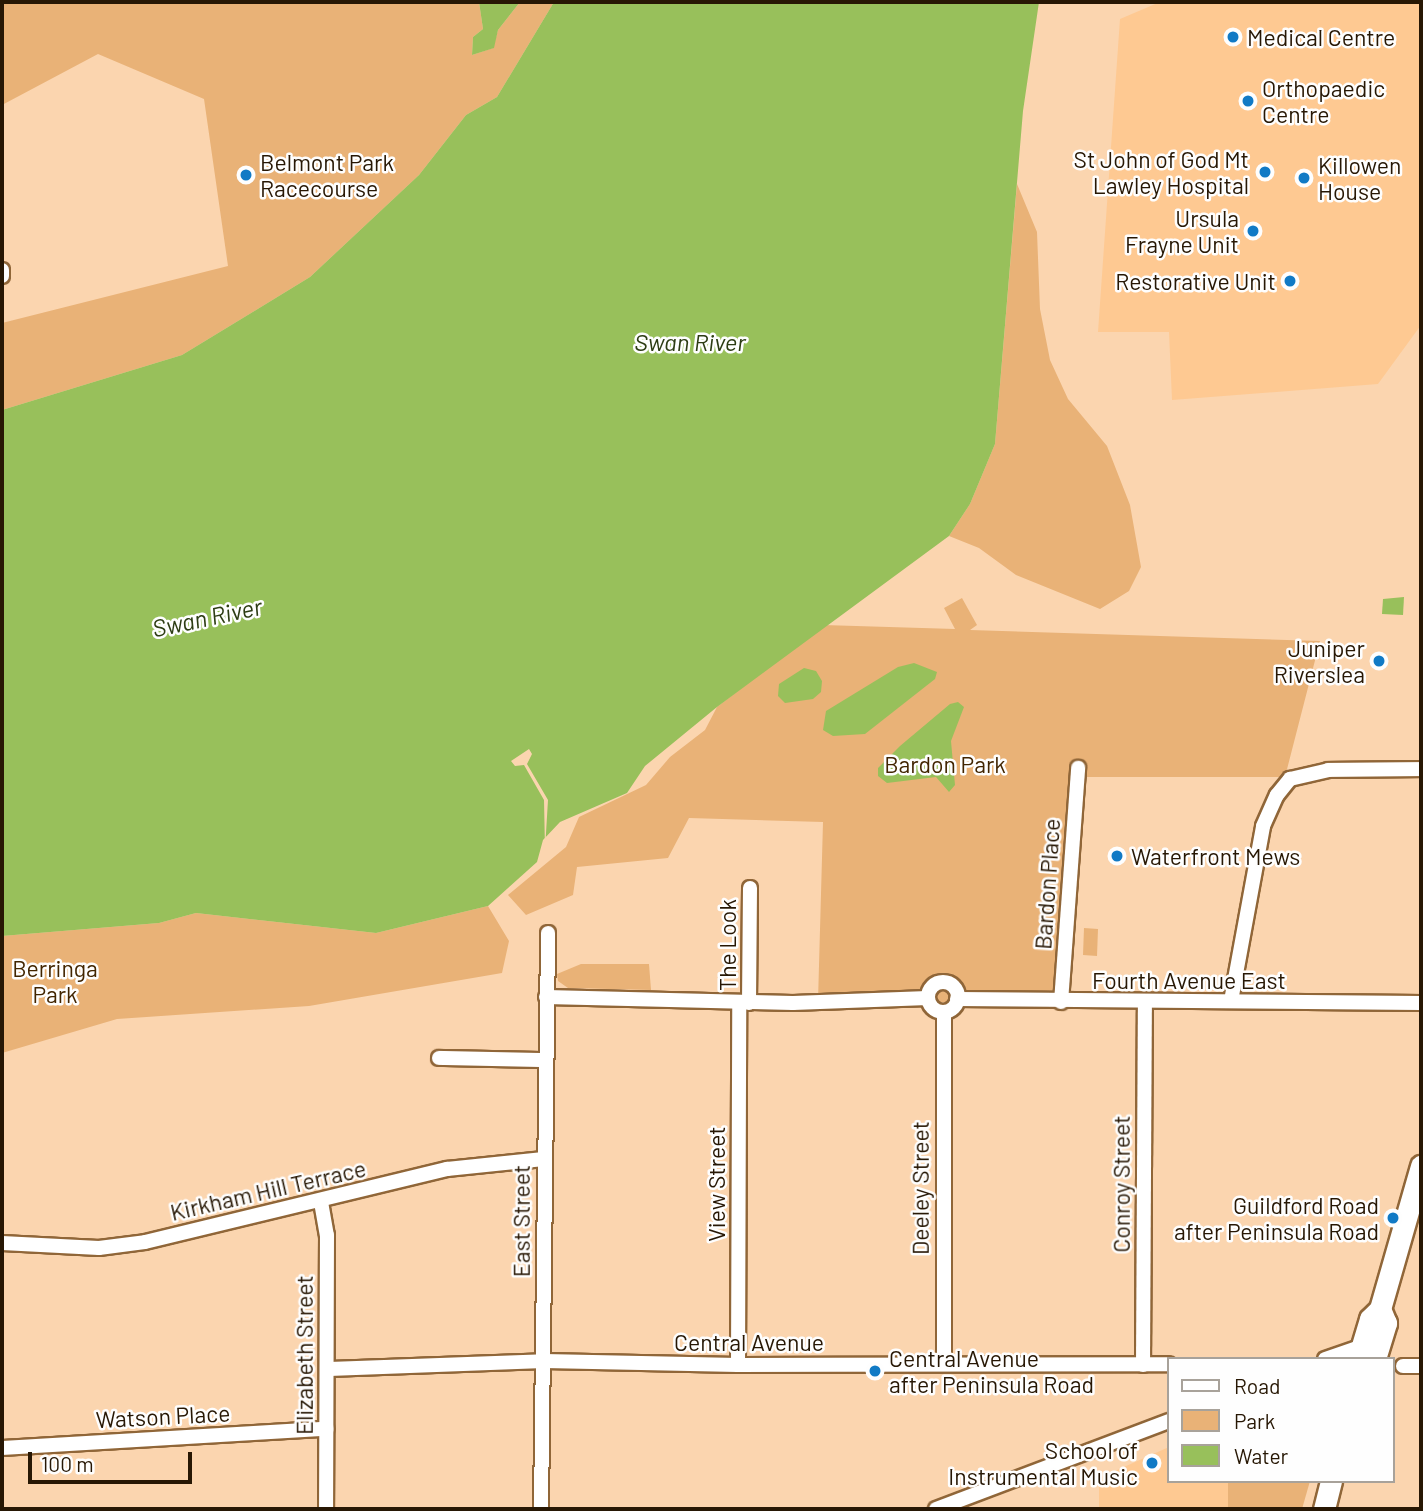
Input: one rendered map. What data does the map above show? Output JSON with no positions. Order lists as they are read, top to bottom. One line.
{"streets":{"street":["Bardon Place","The Look","Fourth Avenue East","View Street","Conroy Street","Deeley Street","Kirkham Hill Terrace","East Street","Central Avenue","Elizabeth Street","Watson Place"]},"crossings":[["Bardon Place","Fourth Avenue East"],["The Look","View Street"],["Fourth Avenue East","Conroy Street"],["Fourth Avenue East","Deeley Street"],["View Street","Central Avenue"],["Conroy Street","Central Avenue"],["Deeley Street","Central Avenue"],["Kirkham Hill Terrace","East Street"],["Kirkham Hill Terrace","Elizabeth Street"],["East Street","Central Avenue"],["Central Avenue","Elizabeth Street"],["Elizabeth Street","Watson Place"]],"water":["Swan River"],"parks":["Bardon Park","Berringa Park"],"places":["Medical Centre","Orthopaedic Centre","St John of God Mt Lawley Hospital","Belmont Park Racecourse","Killowen House","Ursula Frayne Unit","Restorative Unit","Juniper Riverslea","Waterfront Mews","Guildford Road after Peninsula Road","Central Avenue after Peninsula Road","School of Instrumental Music"],"legend":["Road","Park","Water"],"scale_bar":"100 m"}
